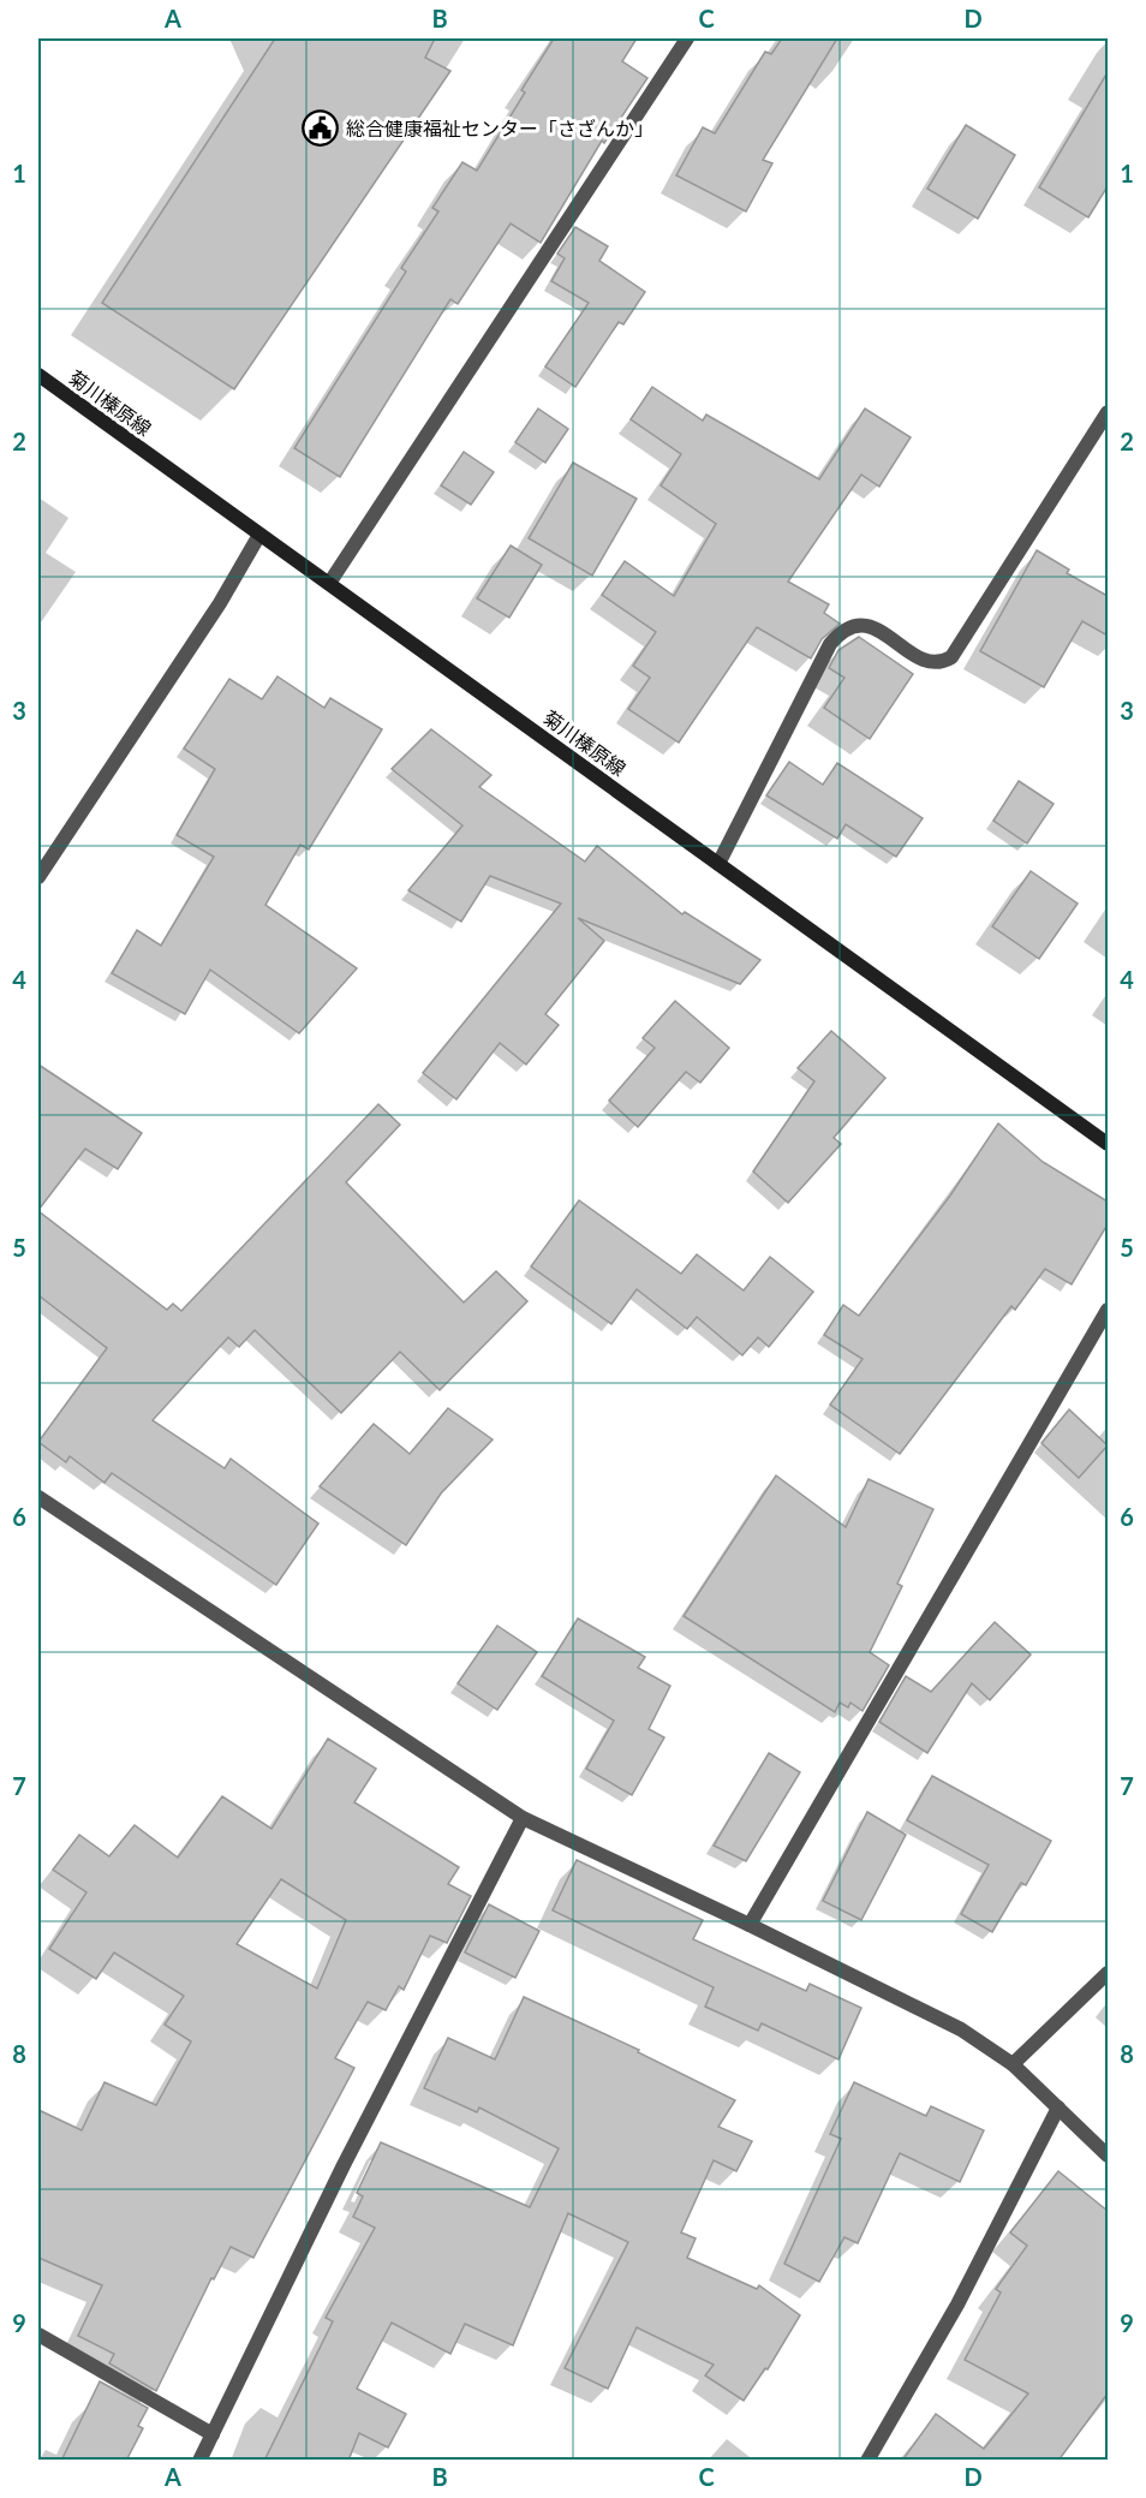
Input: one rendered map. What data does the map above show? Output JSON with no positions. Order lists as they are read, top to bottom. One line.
{"streets":{"main road":["菊川榛原線"]},"places":{"public building":["総合健康福祉センター「さざんか」"]},"grid":{"columns":["A","B","C","D"],"rows":["1","2","3","4","5","6","7","8","9"]}}
